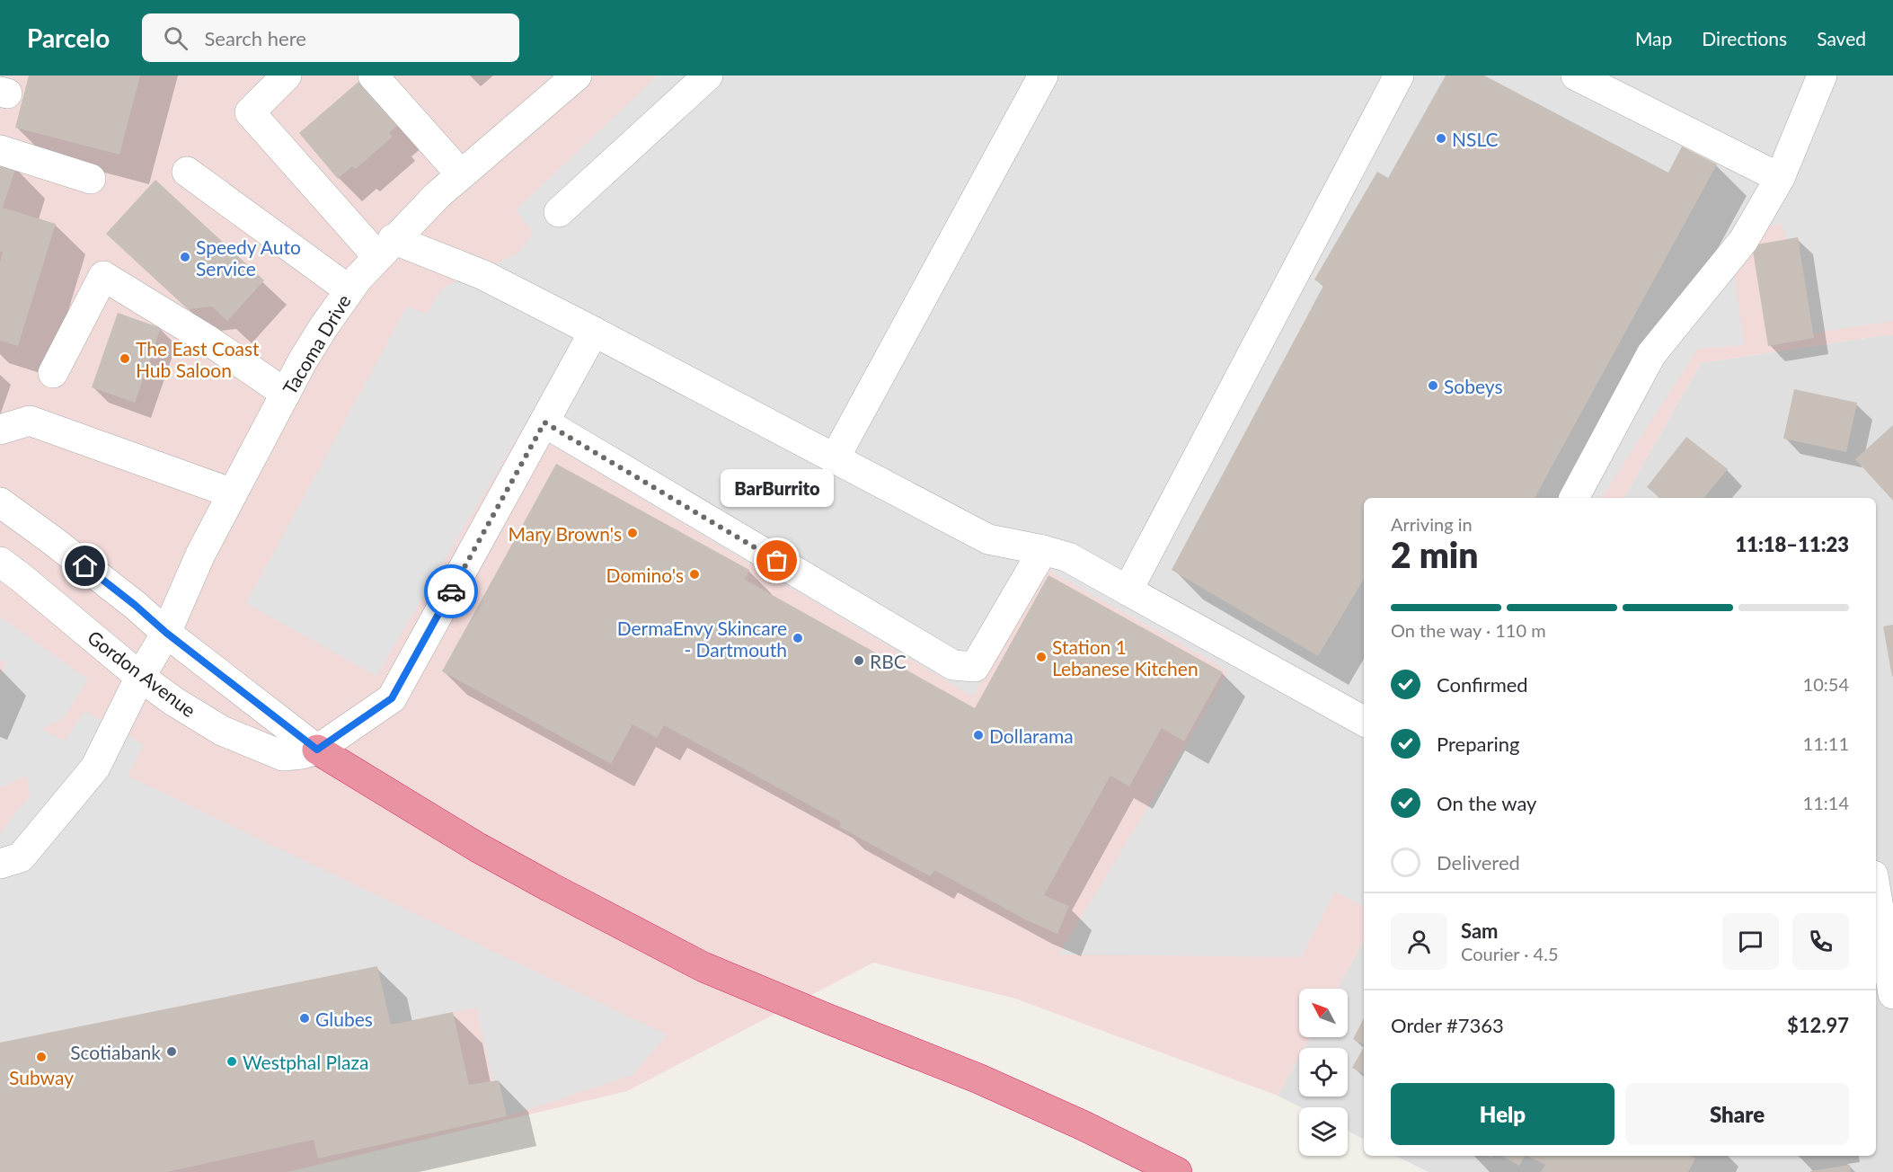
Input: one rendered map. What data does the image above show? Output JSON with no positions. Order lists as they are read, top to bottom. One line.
{"streets":{"street":["Tacoma Drive","Gordon Avenue"]},"crossings":[["Tacoma Drive","Gordon Avenue"]],"places":["NSLC","Speedy Auto Service","The East Coast Hub Saloon","Sobeys","Mary Brown's","BarBurrito","Domino's","DermaEnvy Skincare - Dartmouth","Station 1 Lebanese Kitchen","RBC","Dollarama","Glubes","Scotiabank","Subway","Westphal Plaza"],"north":"top left","page":{"header":"Parcelo","search":"Search here","nav":["Map","Directions","Saved"],"bubble":"BarBurrito","heading":["2 min","Arriving in","11:18–11:23"],"panel":["Sam","Courier · 4.5","Order #7363","$12.97"],"bar":"On the way · 110 m","list":[["Confirmed","10:54"],["Preparing","11:11"],["On the way","11:14"],"Delivered"],"buttons":["Help","Share"]}}
